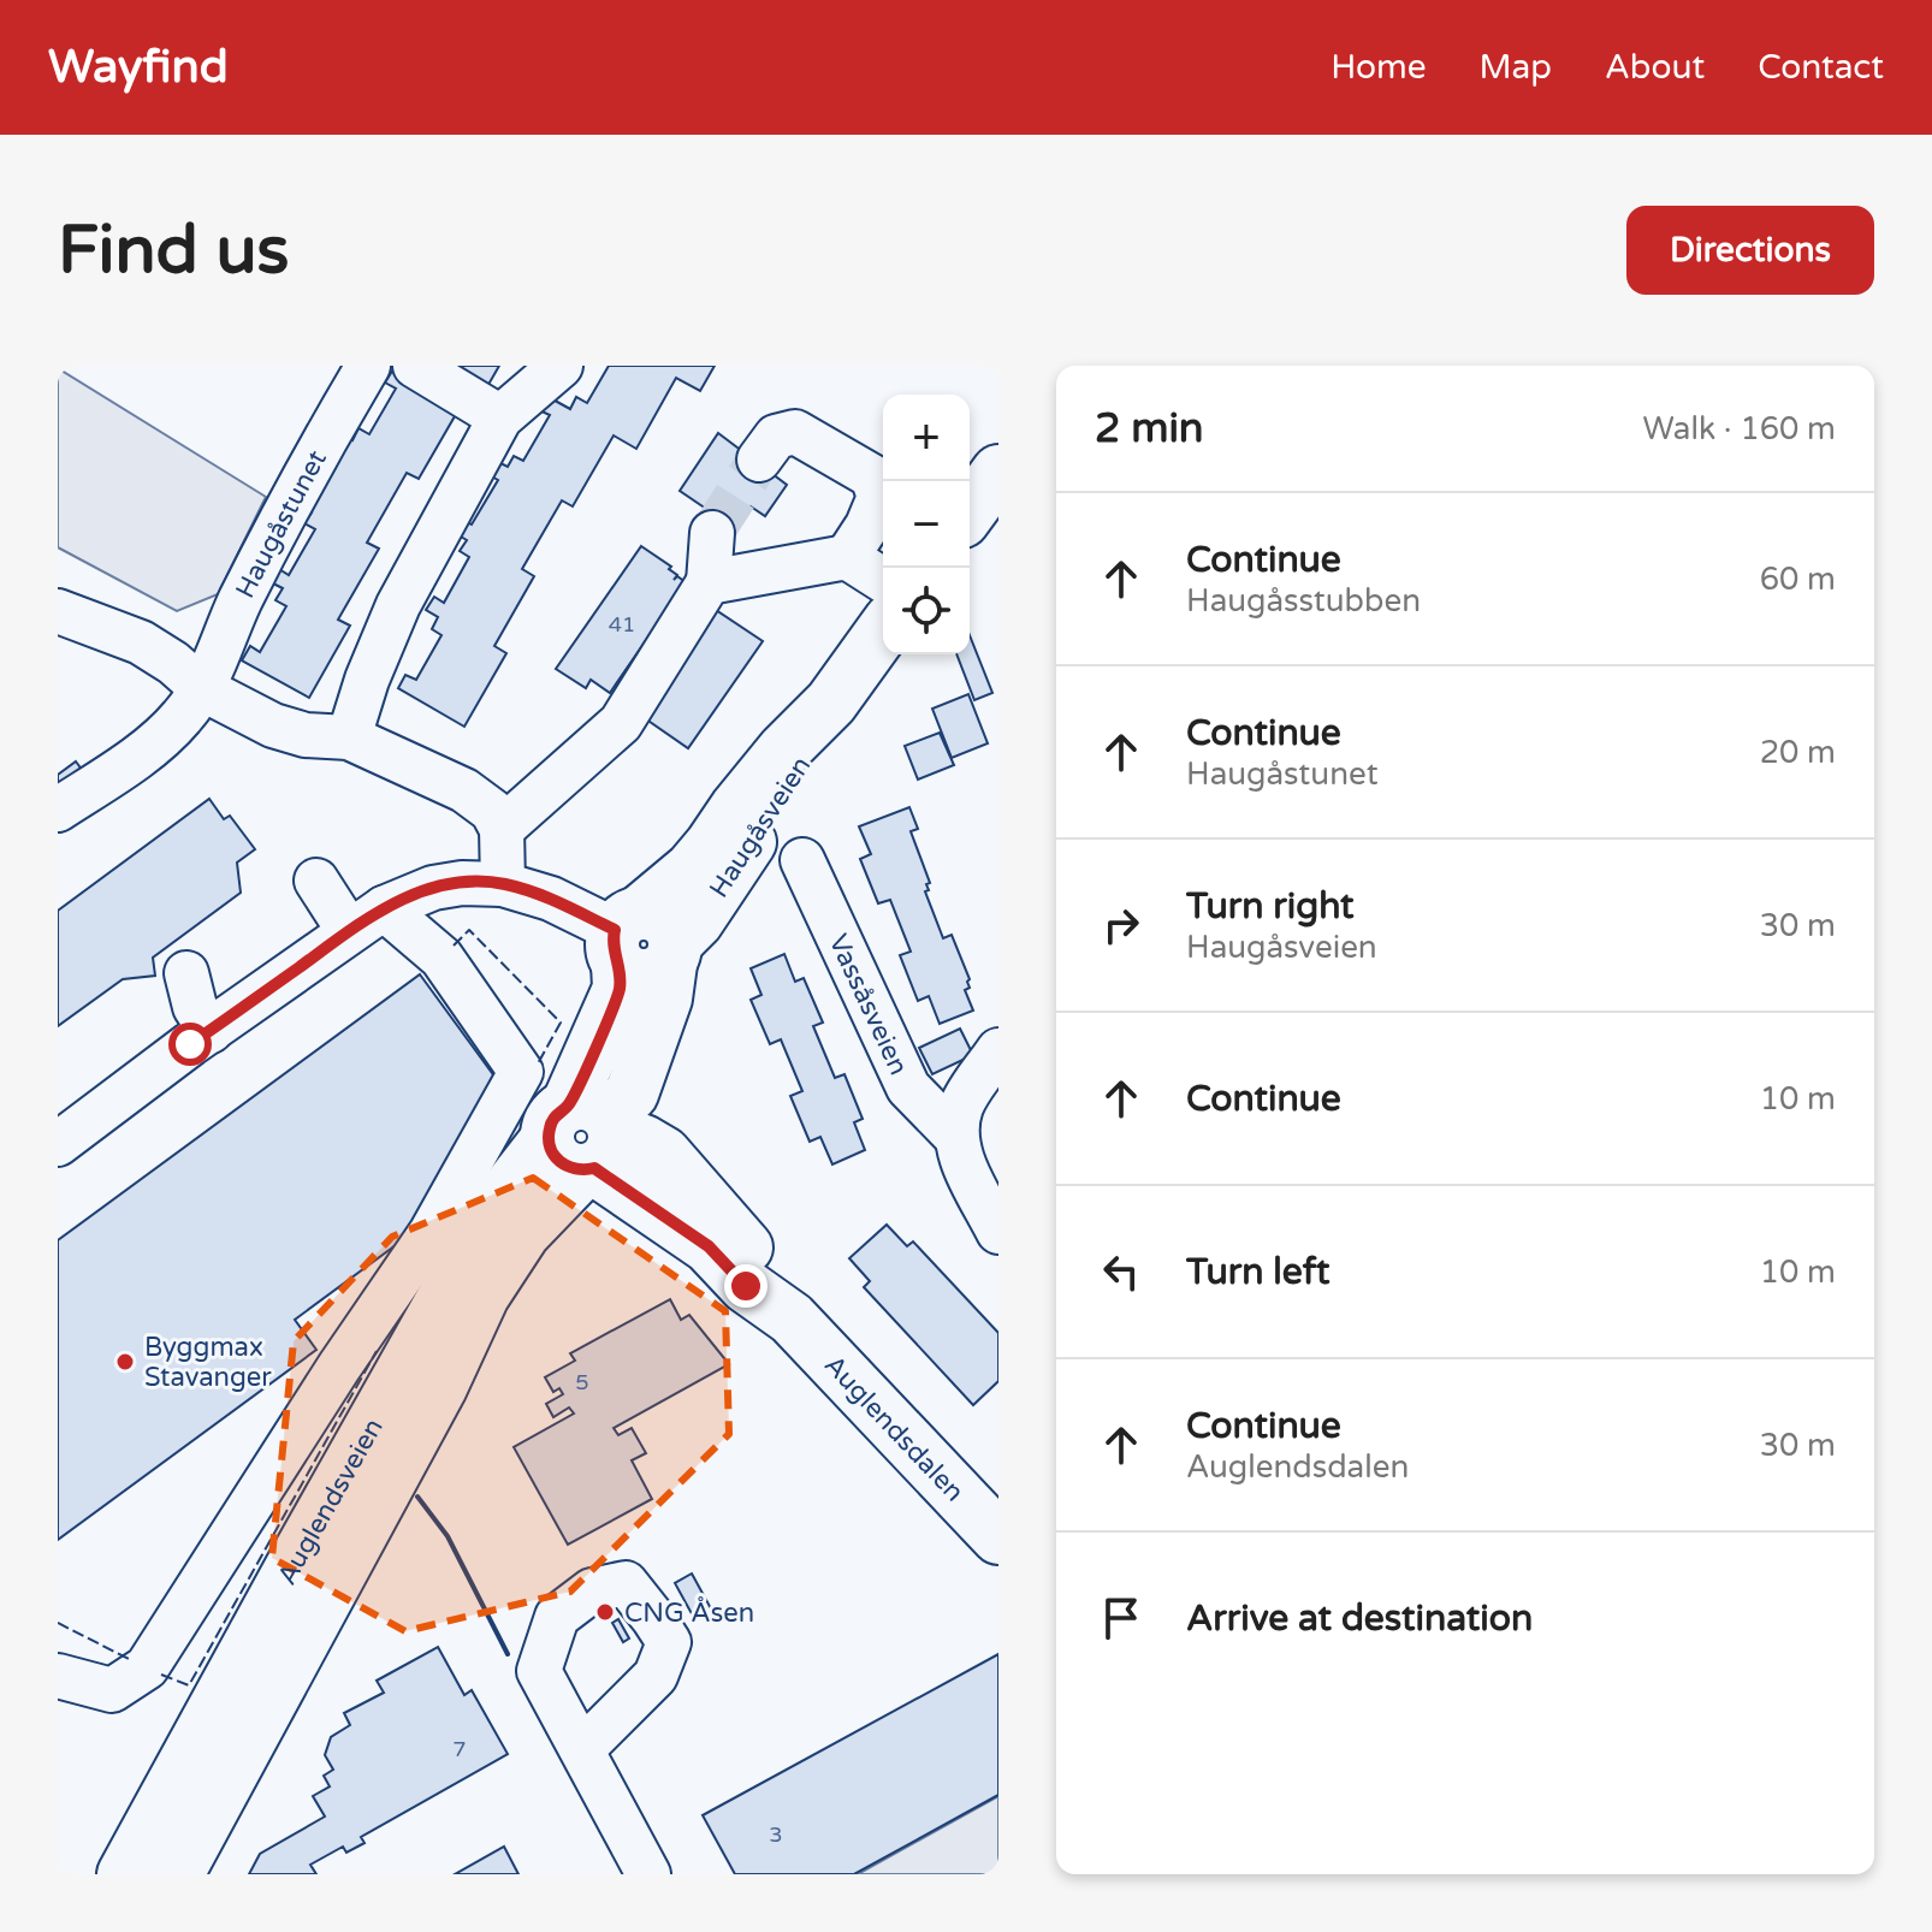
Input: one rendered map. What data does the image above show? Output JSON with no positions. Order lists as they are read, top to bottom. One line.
{"streets":{"main road":["Haugåsveien","Auglendsdalen","Auglendsveien"],"street":["Haugåstunet","Vassåsveien"]},"crossings":[["Auglendsdalen","Auglendsveien"]],"places":["Byggmax Stavanger","CNG Åsen"],"house_numbers":["41","5","7","3"],"page":{"header":"Wayfind","nav":["Home","Map","About","Contact"],"buttons":"Directions","title":"Find us","heading":["2 min","Walk · 160 m"],"map_buttons":["+","−"],"list":[["Continue","Haugåsstubben","60 m"],["Continue","Haugåstunet","20 m"],["Turn right","Haugåsveien","30 m"],["Continue","10 m"],["Turn left","10 m"],["Continue","Auglendsdalen","30 m"],"Arrive at destination"]}}
